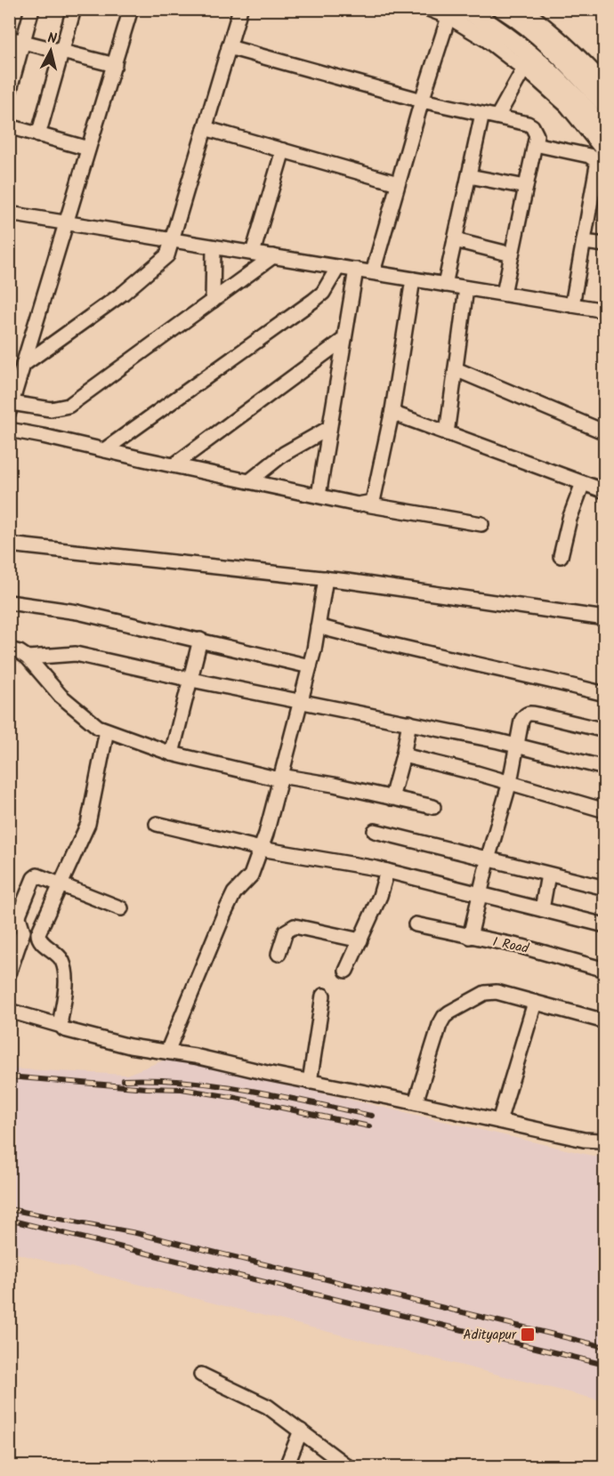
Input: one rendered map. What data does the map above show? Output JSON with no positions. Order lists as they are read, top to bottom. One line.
{"streets":{"street":["I Road"]},"places":{"transit":["Adityapur"]},"north":"top"}
